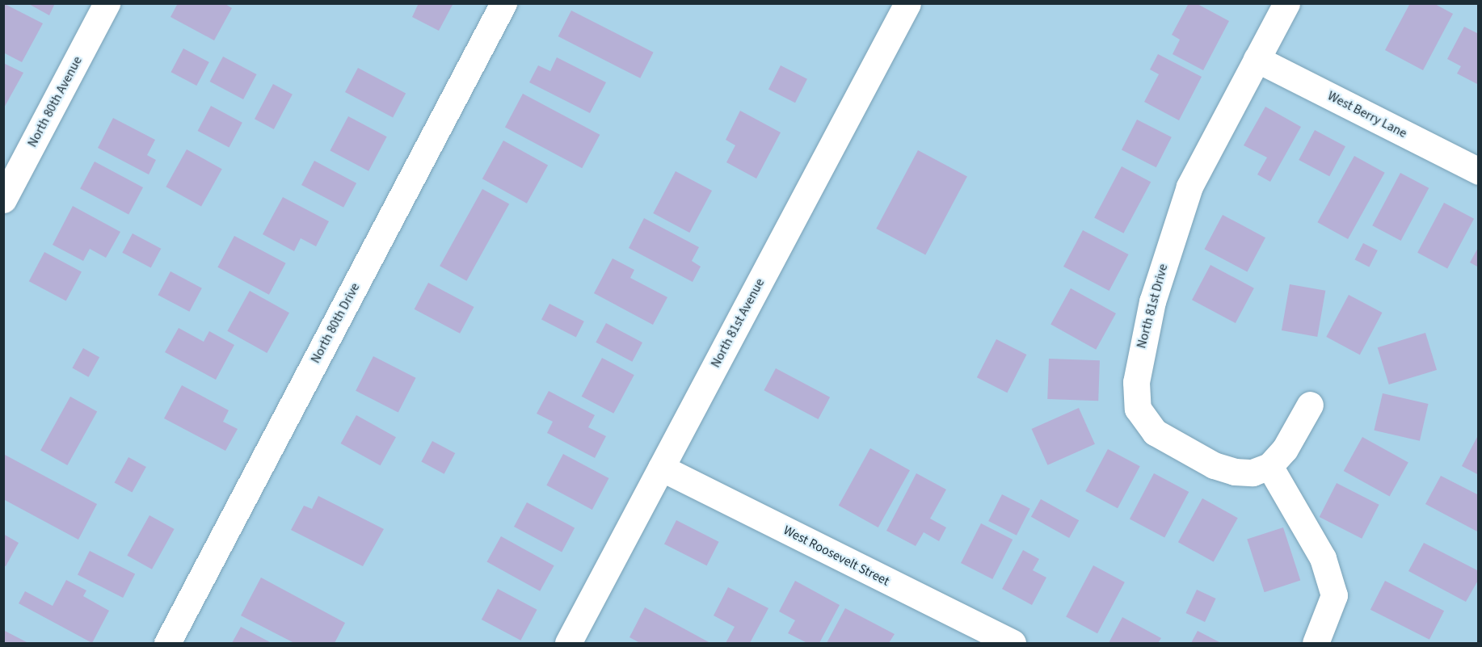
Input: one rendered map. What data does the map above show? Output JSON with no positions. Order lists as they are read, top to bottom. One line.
{"streets":{"street":["North 80th Avenue","West Berry Lane","North 81st Drive","North 80th Drive","North 81st Avenue","West Roosevelt Street"]},"crossings":[["West Berry Lane","North 81st Drive"],["North 81st Avenue","West Roosevelt Street"]]}
